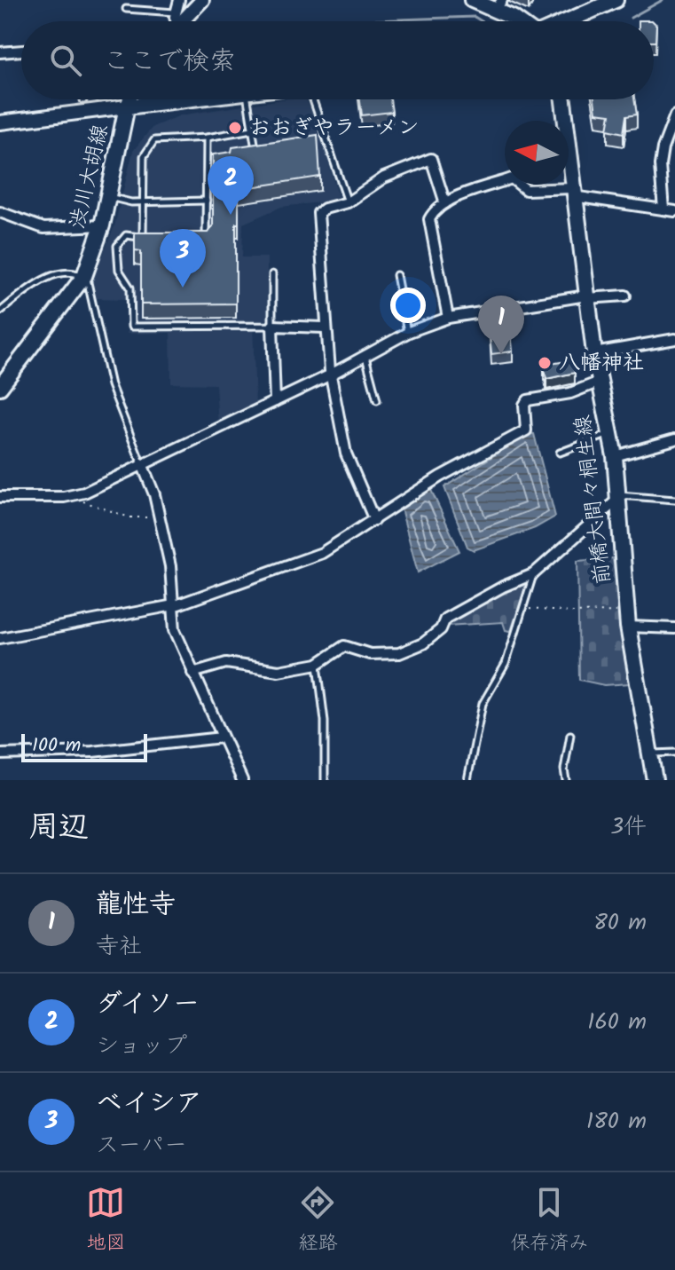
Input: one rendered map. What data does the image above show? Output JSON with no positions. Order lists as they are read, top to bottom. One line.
{"streets":{"main road":["渋川大胡線","前橋大間々桐生線"]},"places":["おおぎやラーメン","八幡神社"],"scale_bar":"100 m","north":"left","page":{"search":"ここで検索","pins":["2","3","1"],"scale":"100 m","heading":["周辺","3件"],"list":[{"mark":"1","name":"龍性寺","note":"寺社","value":"80 m"},{"mark":"2","name":"ダイソー","note":"ショップ","value":"160 m"},{"mark":"3","name":"ベイシア","note":"スーパー","value":"180 m"}],"nav":["地図","経路","保存済み"]}}
